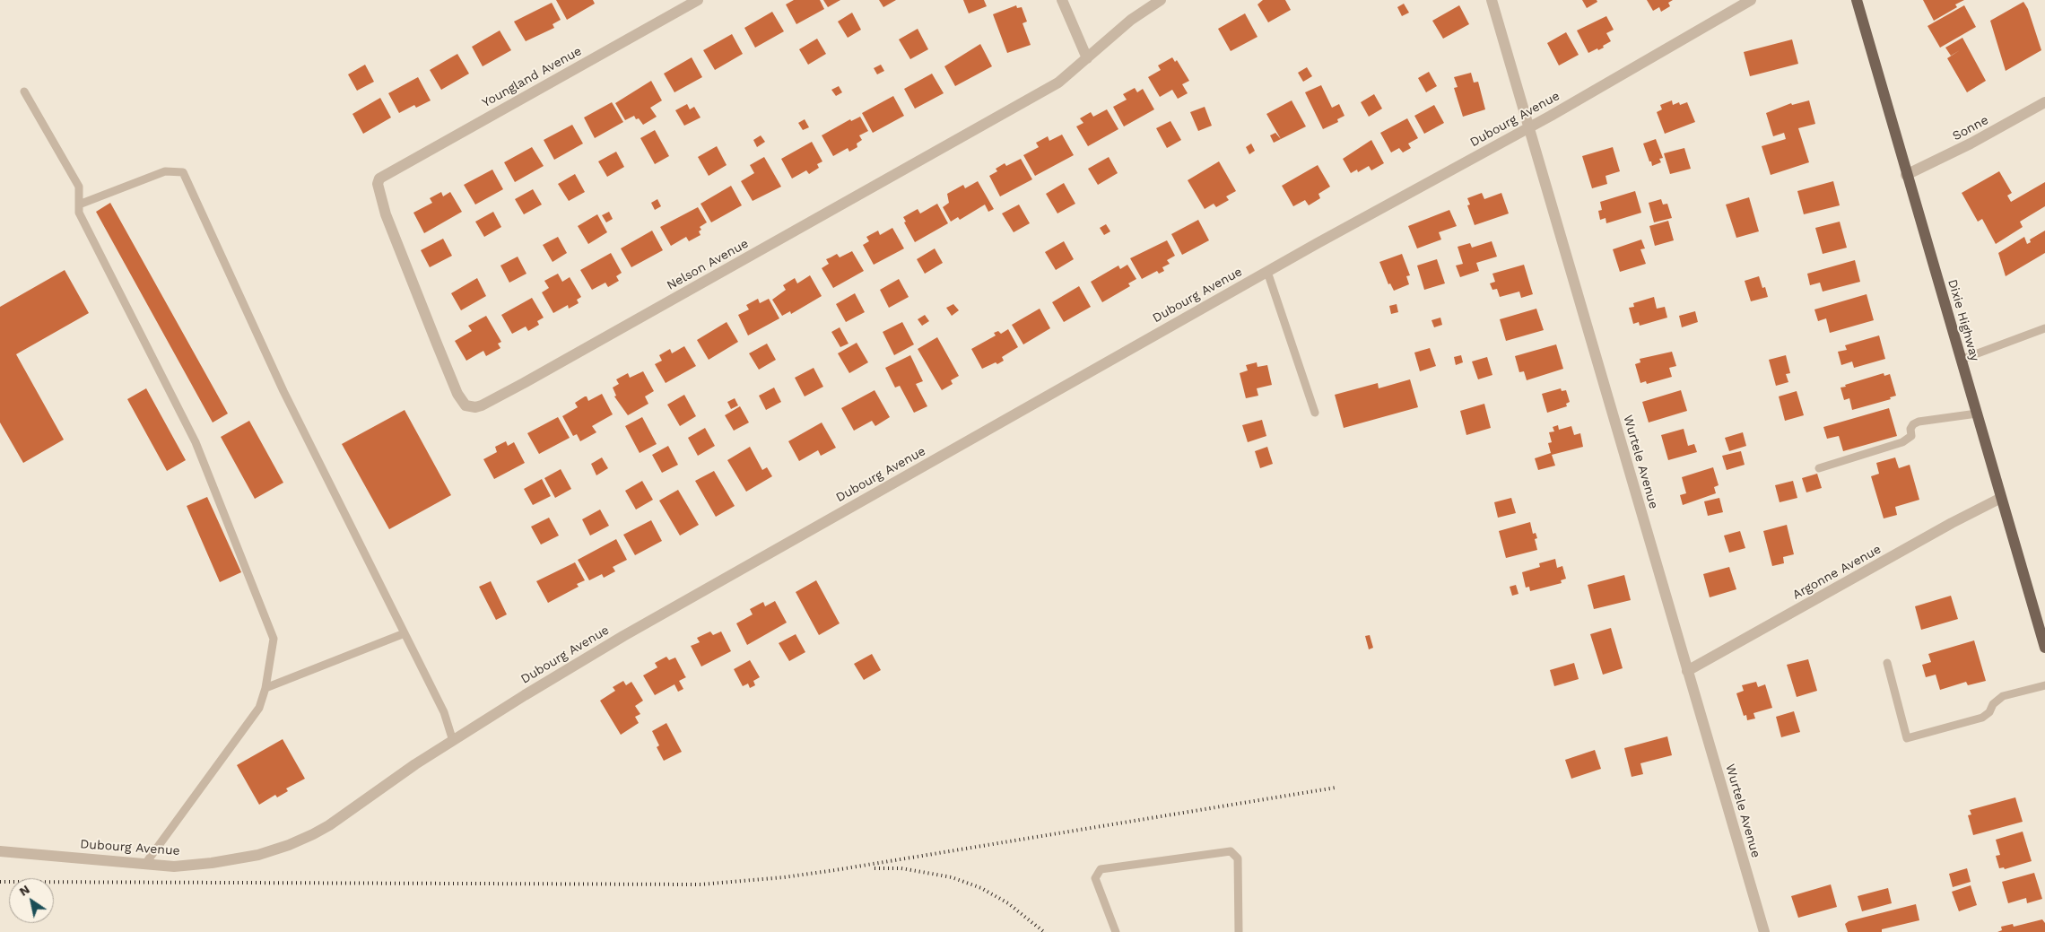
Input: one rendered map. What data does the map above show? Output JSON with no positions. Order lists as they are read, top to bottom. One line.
{"streets":{"main road":["Dixie Highway"],"street":["Youngland Avenue","Dubourg Avenue","Sonne","Nelson Avenue","Wurtele Avenue","Argonne Avenue"]},"crossings":[["Youngland Avenue","Nelson Avenue"],["Dubourg Avenue","Wurtele Avenue"],["Sonne","Dixie Highway"],["Dixie Highway","Argonne Avenue"],["Wurtele Avenue","Argonne Avenue"]],"north":"top left"}
